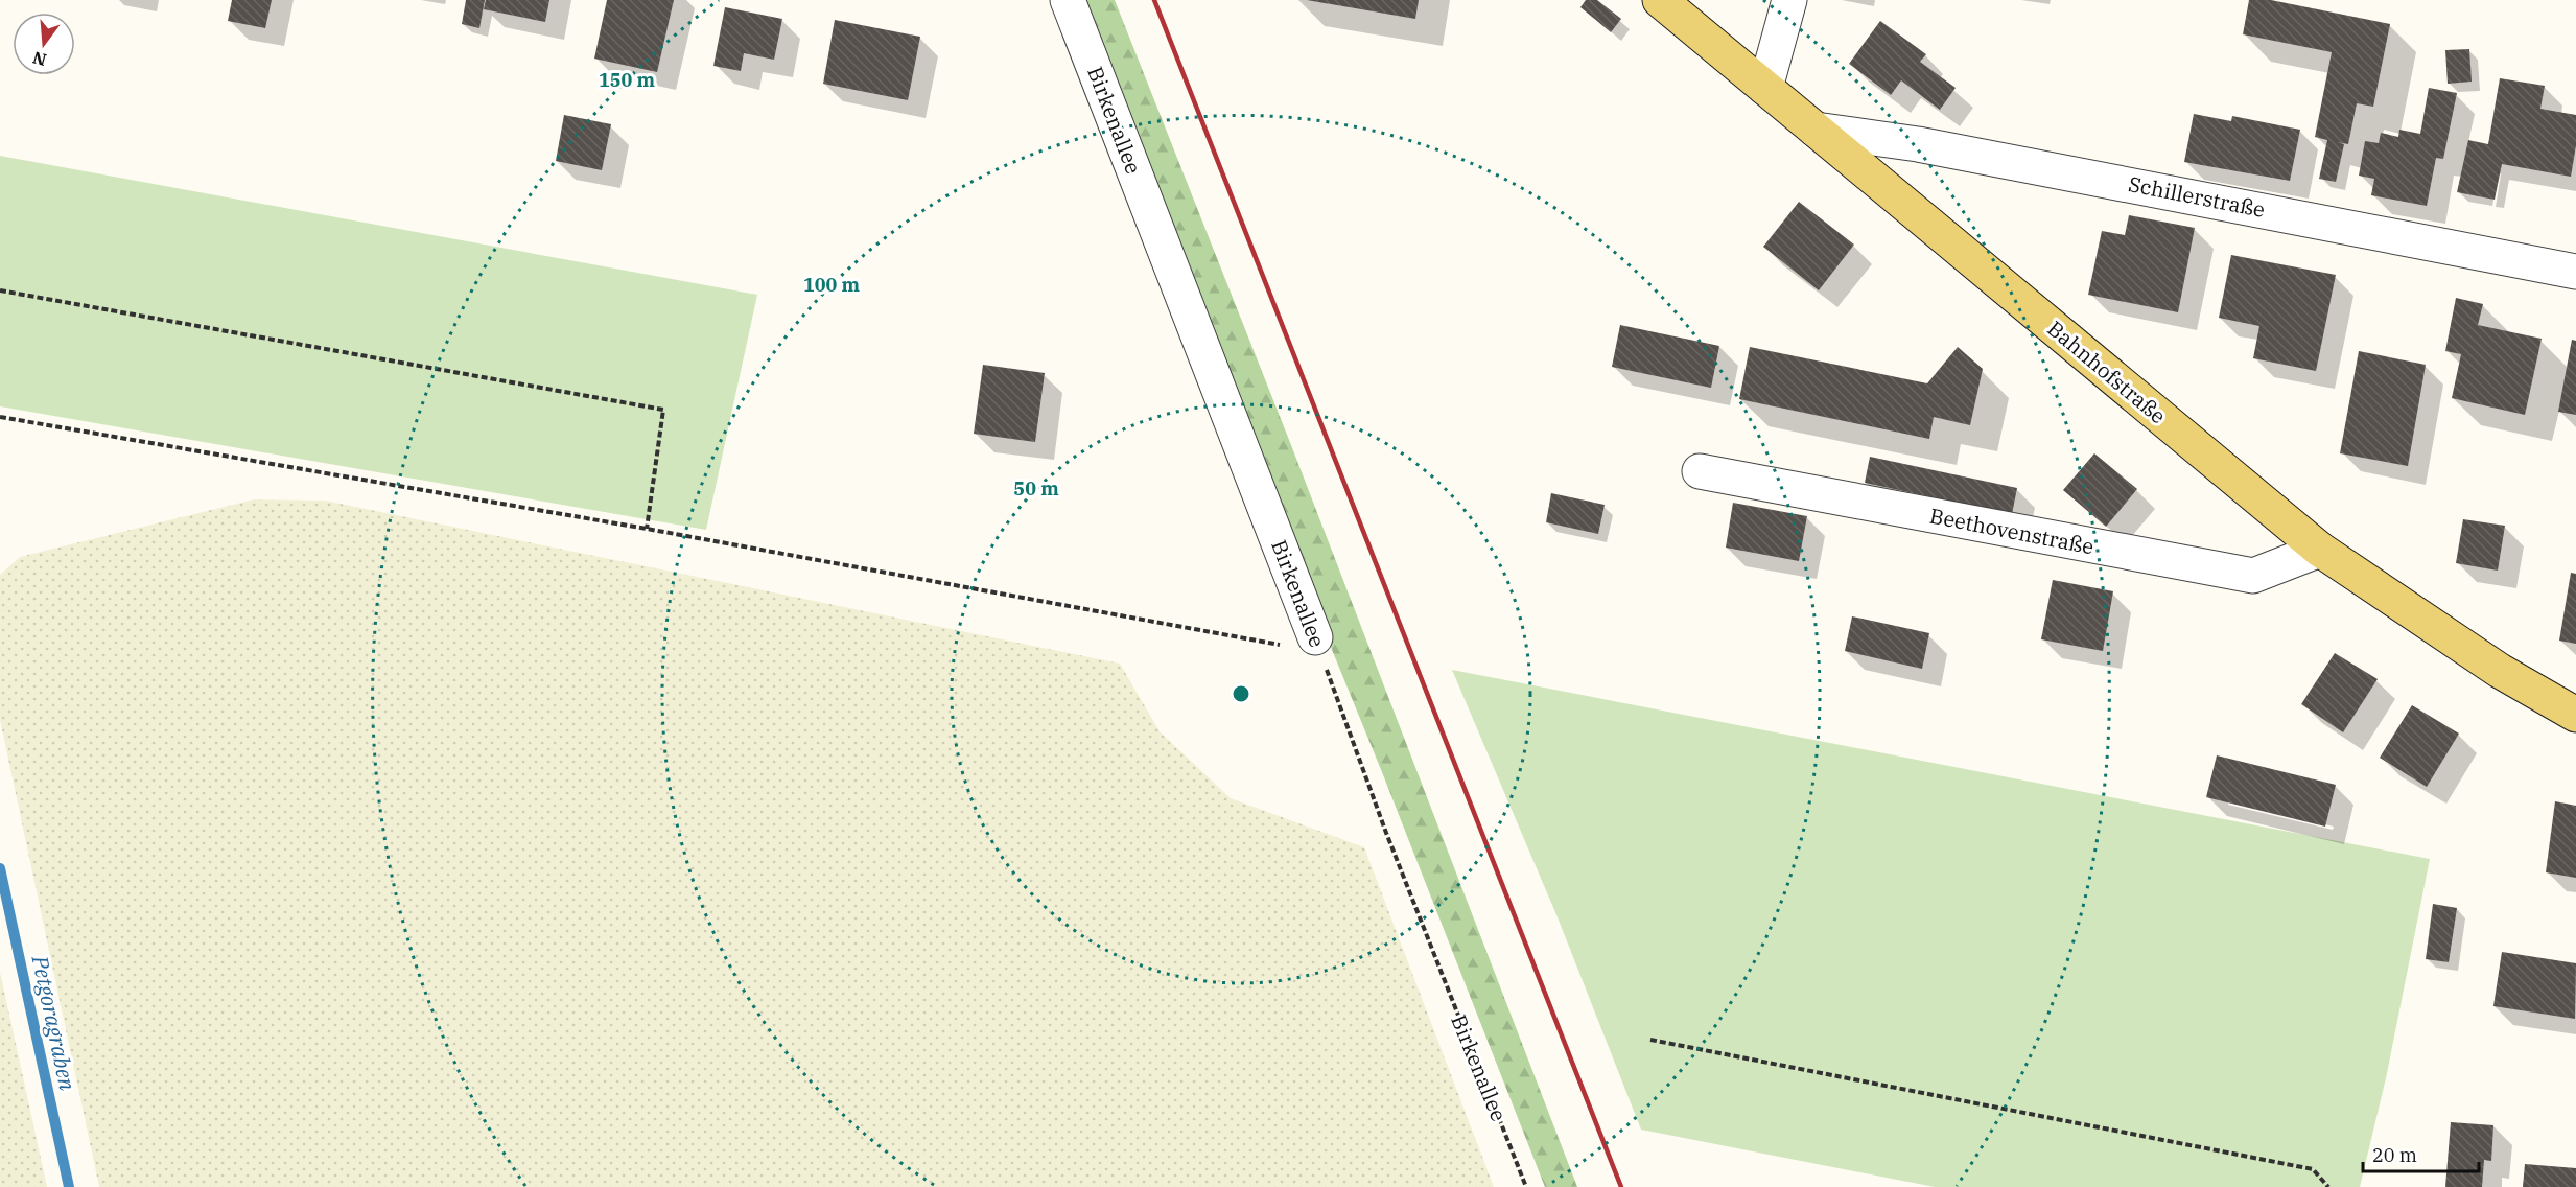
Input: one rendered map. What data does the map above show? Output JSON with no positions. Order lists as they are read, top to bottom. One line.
{"streets":{"main road":["Bahnhofstraße"],"street":["Birkenallee","Schillerstraße","Beethovenstraße"]},"crossings":[["Schillerstraße","Bahnhofstraße"],["Bahnhofstraße","Beethovenstraße"]],"water":["Petgoragraben"],"scale_bar":"20 m","north":"bottom","rings":["150 m","100 m","50 m"]}
